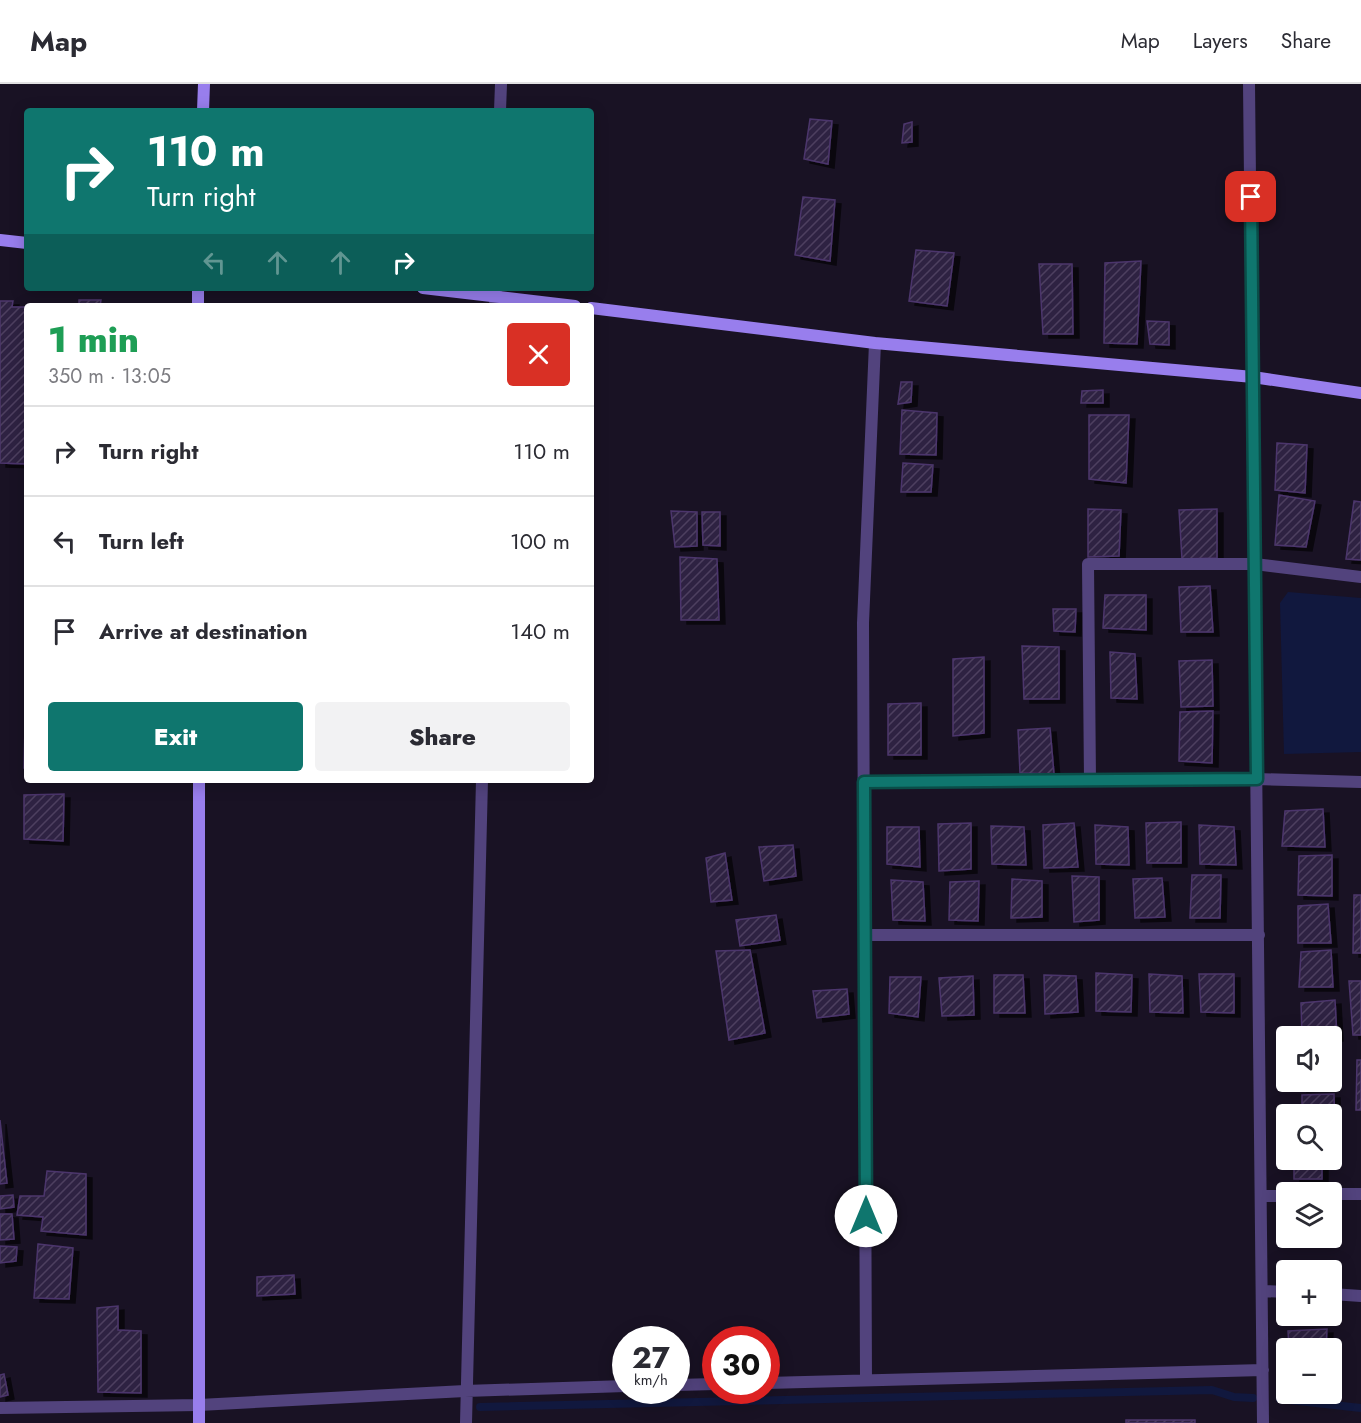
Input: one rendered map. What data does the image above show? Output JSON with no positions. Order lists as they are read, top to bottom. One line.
{"page":{"header":"Map","nav":["Map","Layers","Share"],"turn":["110 m","Turn right"],"heading":["1 min","350 m · 13:05"],"list":[{"name":"Turn right","value":"110 m"},{"name":"Turn left","value":"100 m"},{"name":"Arrive at destination","value":"140 m"}],"buttons":["Exit","Share"],"map_buttons":["+","−"],"speed":"27 km/h","limit":"30"}}
